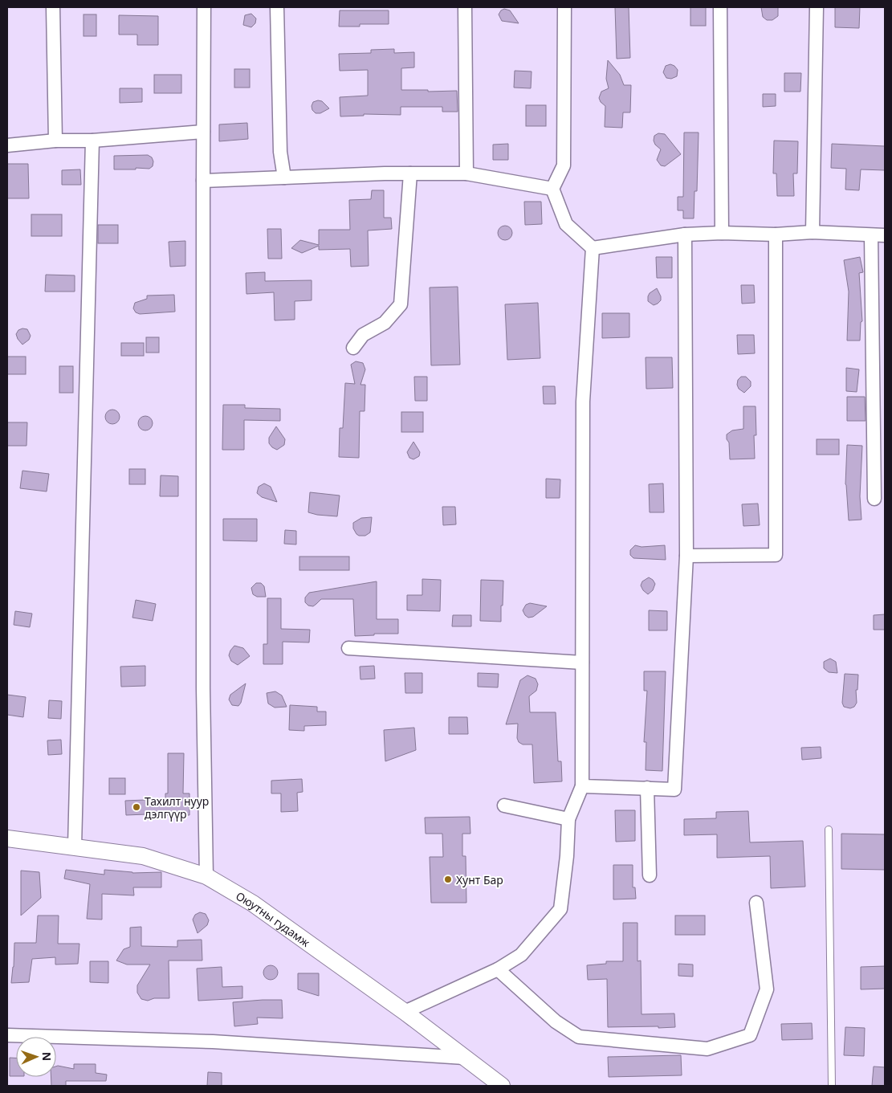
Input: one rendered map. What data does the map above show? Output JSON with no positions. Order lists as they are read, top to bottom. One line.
{"streets":{"street":["Оюутны гудамж"]},"places":["Тахилт нуур дэлгүүр","Хунт Бар"],"north":"right"}
